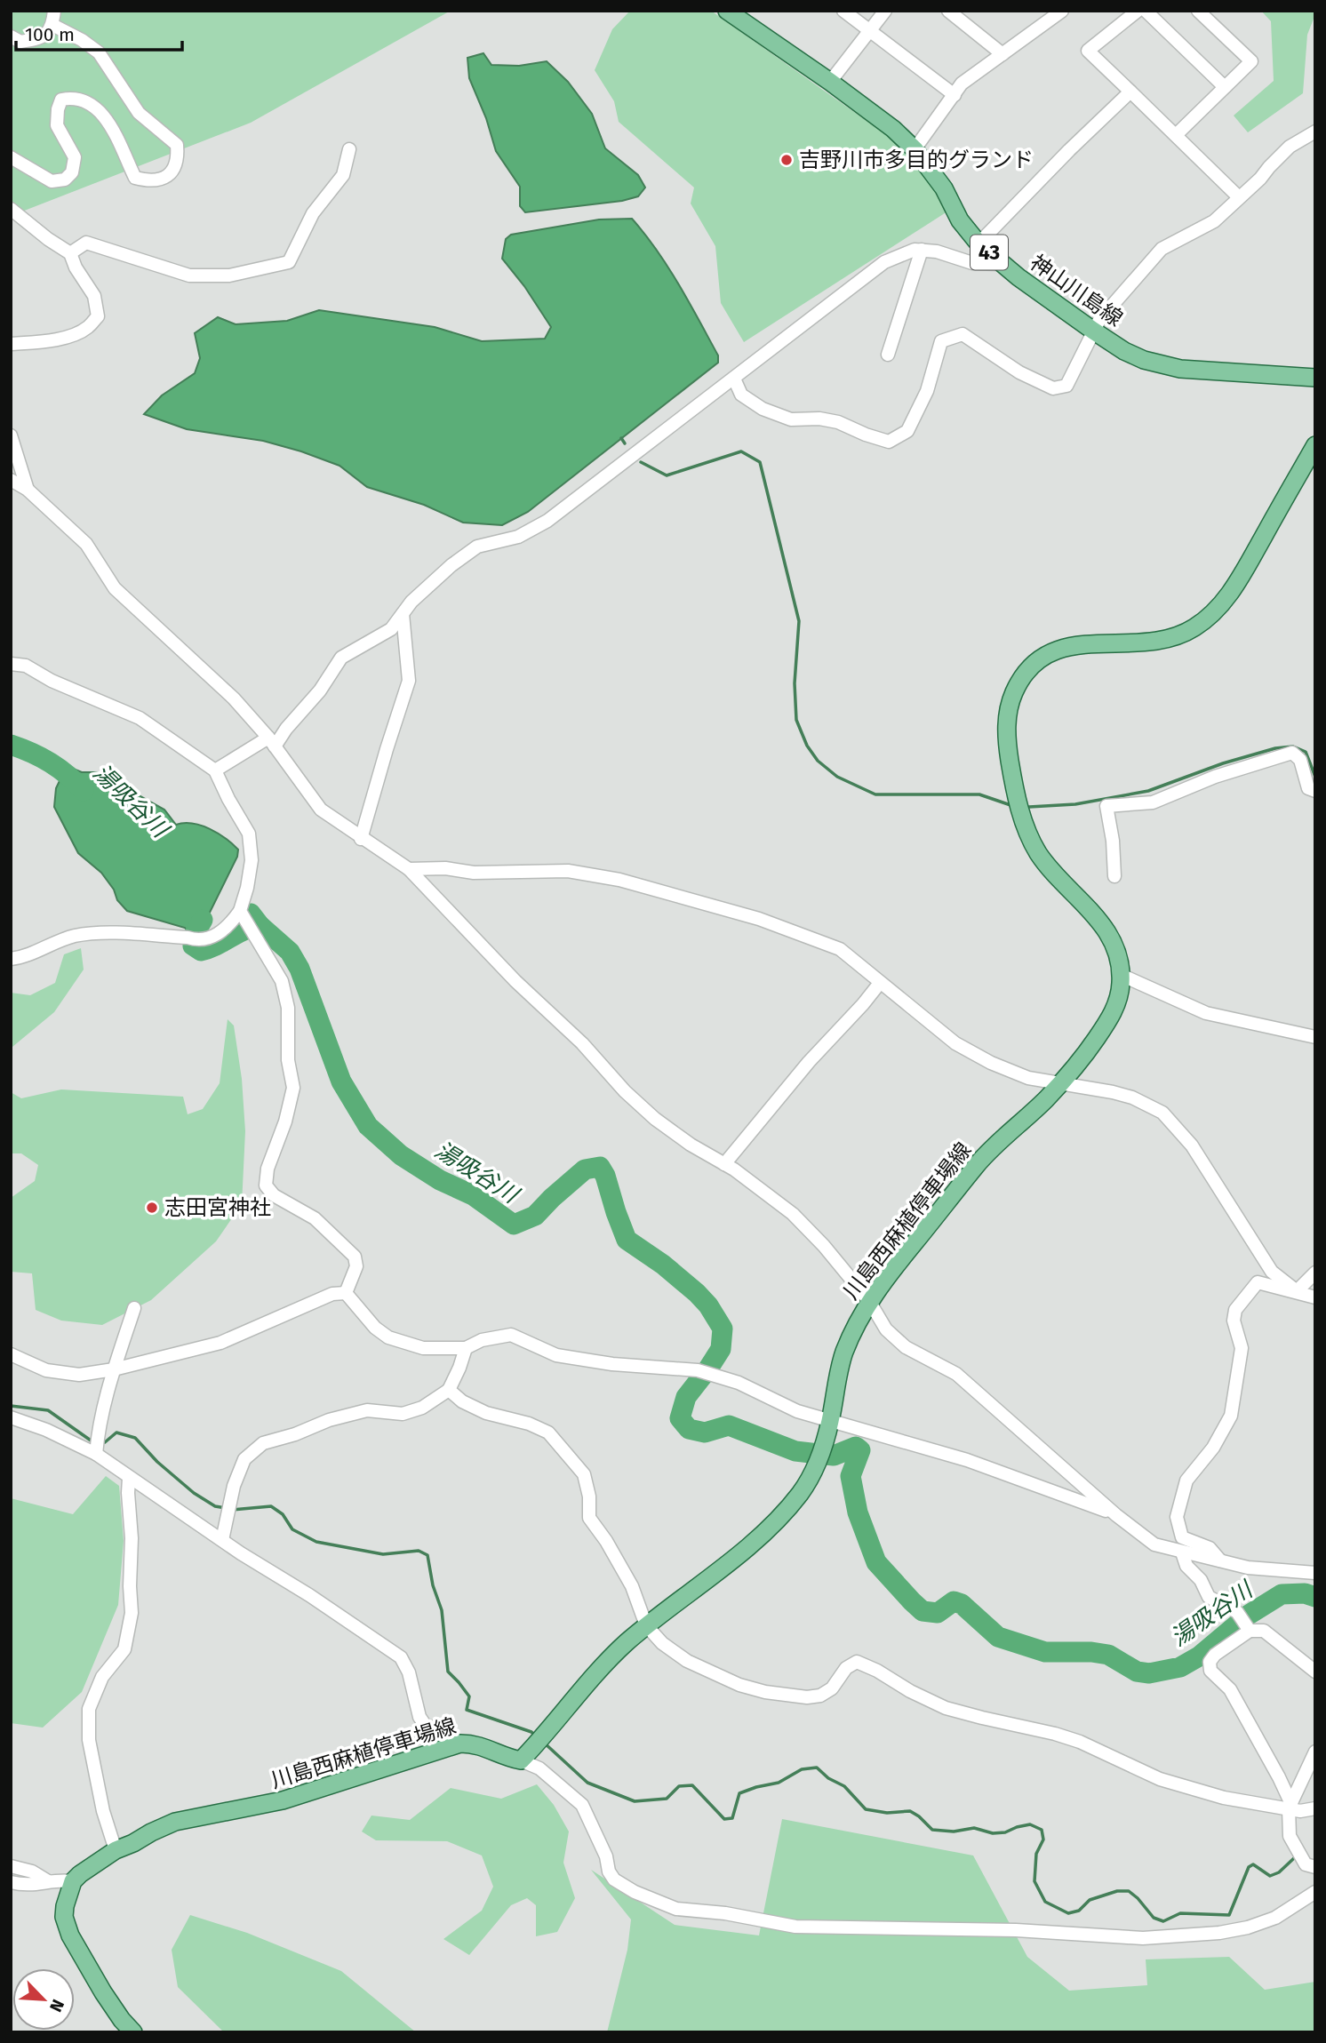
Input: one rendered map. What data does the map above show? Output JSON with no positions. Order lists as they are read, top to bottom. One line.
{"streets":{"main road":["43","神山川島線","川島西麻植停車場線"]},"water":["湯吸谷川"],"places":["吉野川市多目的グランド","志田宮神社"],"scale_bar":"100 m","north":"bottom right"}
